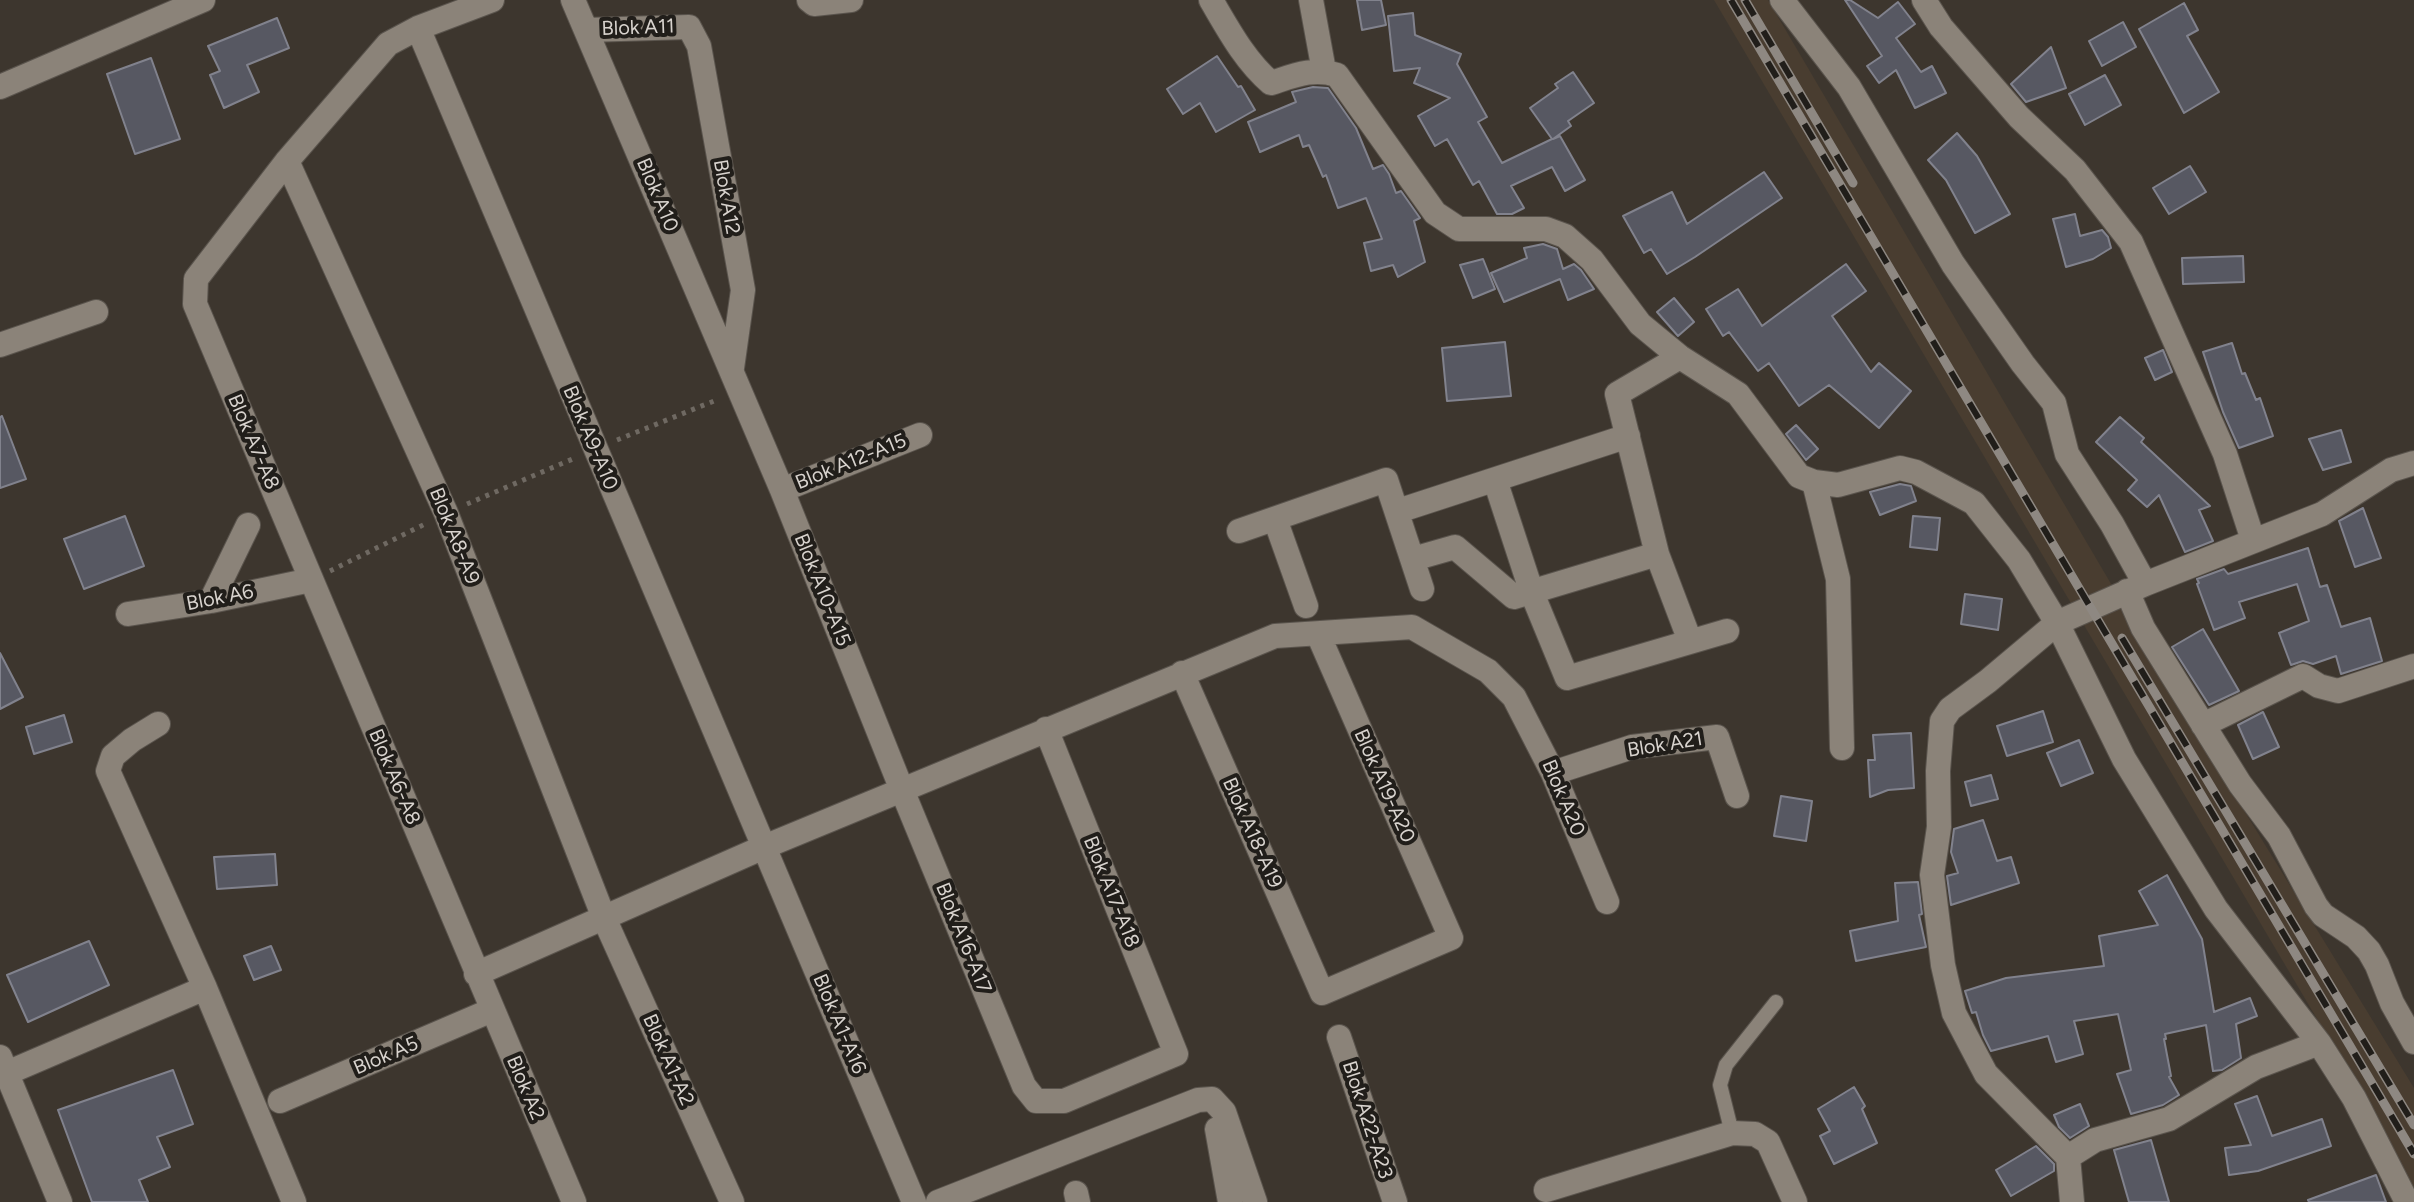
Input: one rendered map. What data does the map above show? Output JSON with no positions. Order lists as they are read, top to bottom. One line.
{"streets":{"street":["Blok A11","Blok A10","Blok A12","Blok A9-A10","Blok A7-A8","Blok A12-A15","Blok A8-A9","Blok A10-A15","Blok A6","Blok A21","Blok A6-A8","Blok A19-A20","Blok A20","Blok A18-A19","Blok A17-A18","Blok A16-A17","Blok A1-A16","Blok A5","Blok A1-A2","Blok A2","Blok A22-A23"]},"crossings":[["Blok A11","Blok A10"],["Blok A11","Blok A12"],["Blok A10","Blok A12"],["Blok A10","Blok A10-A15"],["Blok A12","Blok A10-A15"],["Blok A9-A10","Blok A20"],["Blok A9-A10","Blok A1-A16"],["Blok A7-A8","Blok A8-A9"],["Blok A7-A8","Blok A6"],["Blok A7-A8","Blok A6-A8"],["Blok A12-A15","Blok A10-A15"],["Blok A8-A9","Blok A20"],["Blok A8-A9","Blok A1-A2"],["Blok A10-A15","Blok A20"],["Blok A10-A15","Blok A16-A17"],["Blok A6","Blok A6-A8"],["Blok A21","Blok A20"],["Blok A6-A8","Blok A20"],["Blok A6-A8","Blok A2"],["Blok A19-A20","Blok A20"],["Blok A19-A20","Blok A18-A19"],["Blok A20","Blok A18-A19"],["Blok A20","Blok A17-A18"],["Blok A20","Blok A16-A17"],["Blok A20","Blok A1-A16"],["Blok A20","Blok A1-A2"],["Blok A20","Blok A2"],["Blok A17-A18","Blok A16-A17"],["Blok A5","Blok A2"]]}
